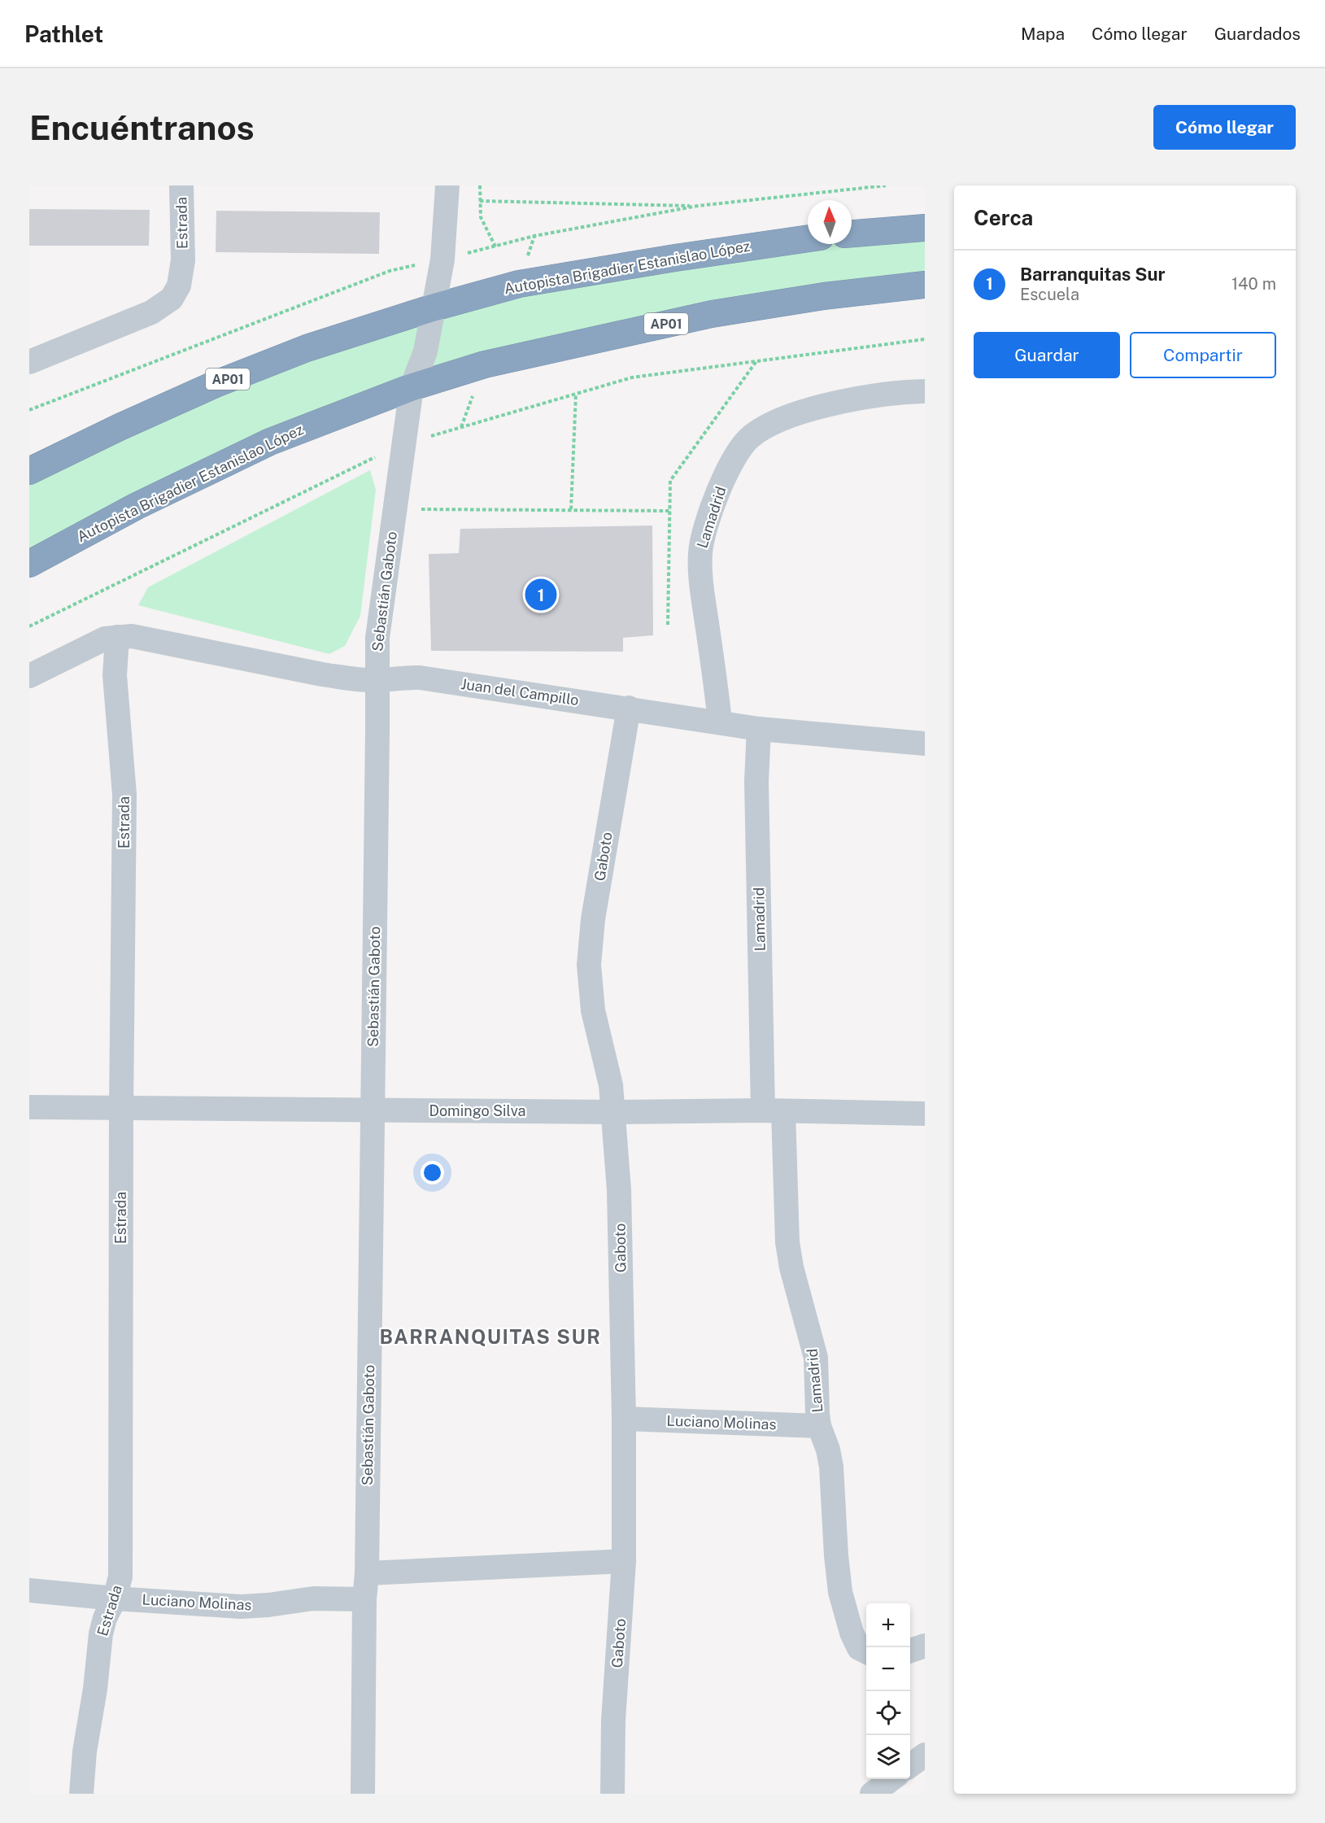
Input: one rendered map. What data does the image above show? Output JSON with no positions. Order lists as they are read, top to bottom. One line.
{"streets":{"highway":["Autopista Brigadier Estanislao López","AP01"],"street":["Estrada","Lamadrid","Sebastián Gaboto","Juan del Campillo","Gaboto","Domingo Silva","Luciano Molinas"]},"crossings":[["Estrada","Juan del Campillo"],["Estrada","Domingo Silva"],["Estrada","Luciano Molinas"],["Autopista Brigadier Estanislao López","Sebastián Gaboto"],["Lamadrid","Juan del Campillo"],["Lamadrid","Domingo Silva"],["Lamadrid","Luciano Molinas"],["Sebastián Gaboto","Juan del Campillo"],["Sebastián Gaboto","Domingo Silva"],["Sebastián Gaboto","Luciano Molinas"],["Juan del Campillo","Gaboto"],["Gaboto","Domingo Silva"],["Gaboto","Luciano Molinas"]],"districts":["BARRANQUITAS SUR"],"north":"top","page":{"header":"Pathlet","nav":["Mapa","Cómo llegar","Guardados"],"buttons":["Cómo llegar",["Guardar","Compartir"]],"title":"Encuéntranos","heading":"Cerca","list":[{"mark":"1","name":"Barranquitas Sur","note":"Escuela","value":"140 m"}],"pins":"1","map_buttons":["+","−"]}}
